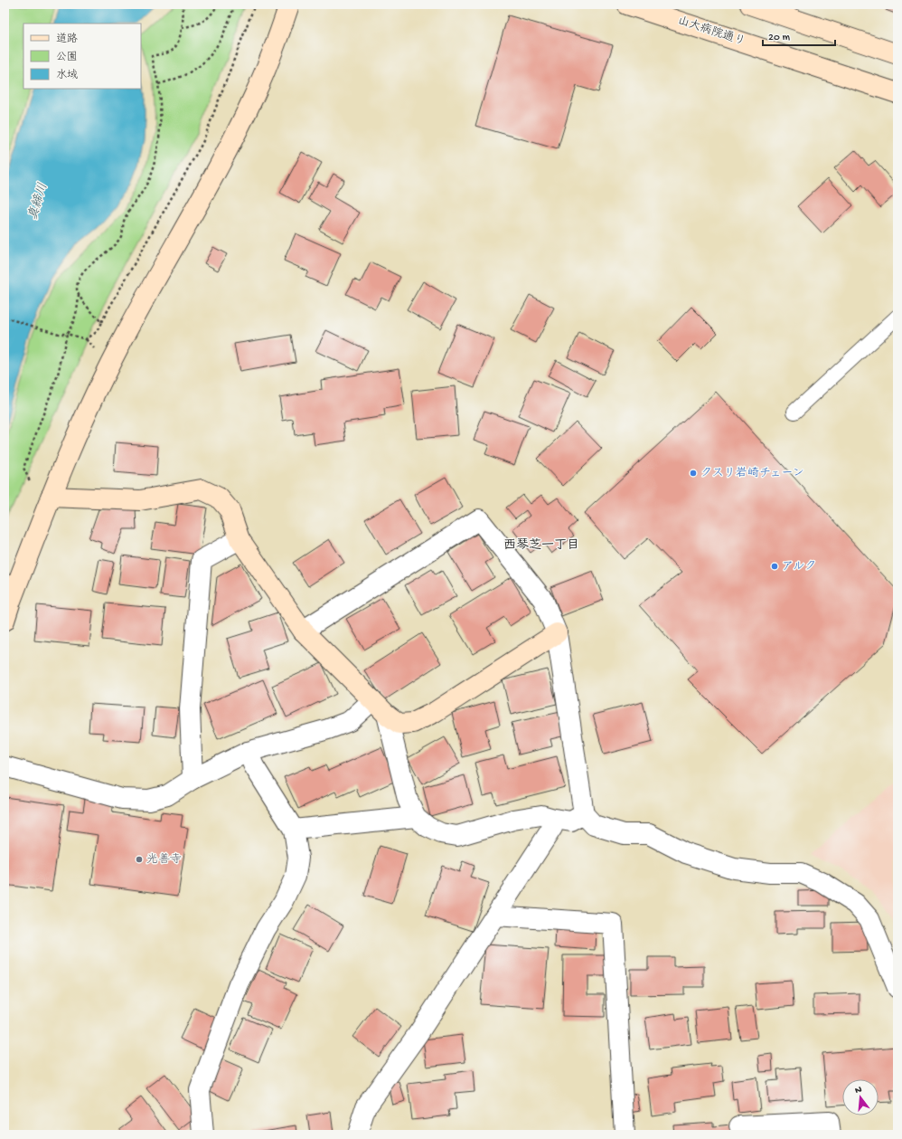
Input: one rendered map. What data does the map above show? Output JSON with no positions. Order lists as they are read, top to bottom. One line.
{"streets":{"street":["山大病院通り"]},"districts":["西琴芝一丁目"],"water":["真締川"],"places":["クスリ岩崎チェーン","アルク","光善寺"],"legend":["道路","公園","水域"],"scale_bar":"20 m","north":"top"}
